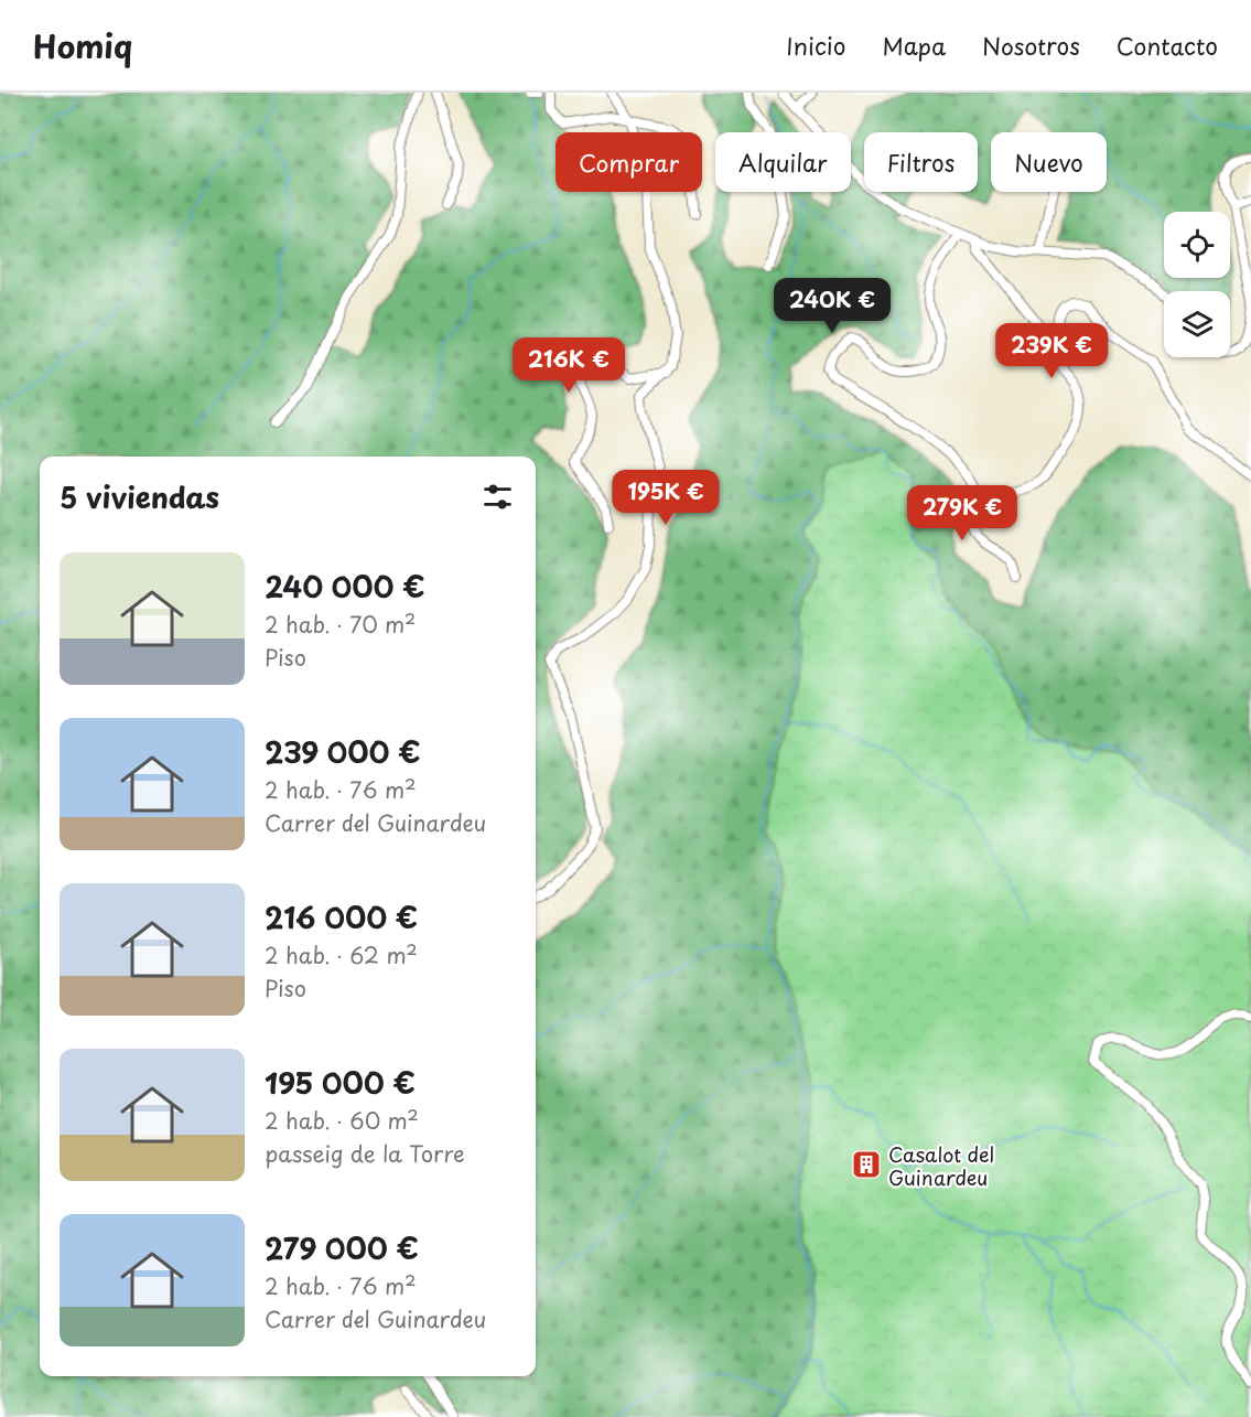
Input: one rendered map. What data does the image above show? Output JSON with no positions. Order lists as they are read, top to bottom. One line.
{"places":{"building":["Casalot del Guinardeu"]},"page":{"header":"Homiq","nav":["Inicio","Mapa","Nosotros","Contacto"],"chip":["Comprar","Alquilar","Filtros","Nuevo"],"price":["240K €","239K €","216K €","195K €","279K €"],"heading":"5 viviendas","list":[{"name":"240 000 €","note":"2 hab. · 70 m² · Piso"},{"name":"239 000 €","note":"2 hab. · 76 m² · Carrer del Guinardeu"},{"name":"216 000 €","note":"2 hab. · 62 m² · Piso"},{"name":"195 000 €","note":"2 hab. · 60 m² · passeig de la Torre"},{"name":"279 000 €","note":"2 hab. · 76 m² · Carrer del Guinardeu"}]}}
